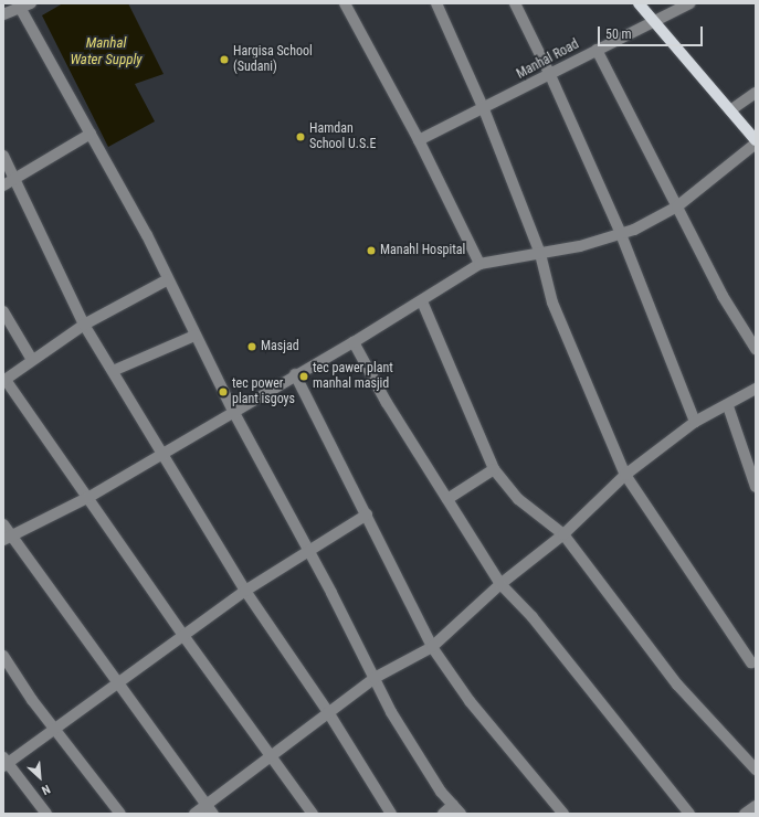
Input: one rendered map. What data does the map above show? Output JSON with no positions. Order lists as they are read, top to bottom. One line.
{"streets":{"street":["Manhal Road"]},"water":["Manhal Water Supply"],"places":["Hargisa School (Sudani)","Hamdan School U.S.E","Manahl Hospital","Masjad","tec pawer plant manhal masjid","tec power plant isgoys"],"scale_bar":"50 m","north":"bottom right"}
